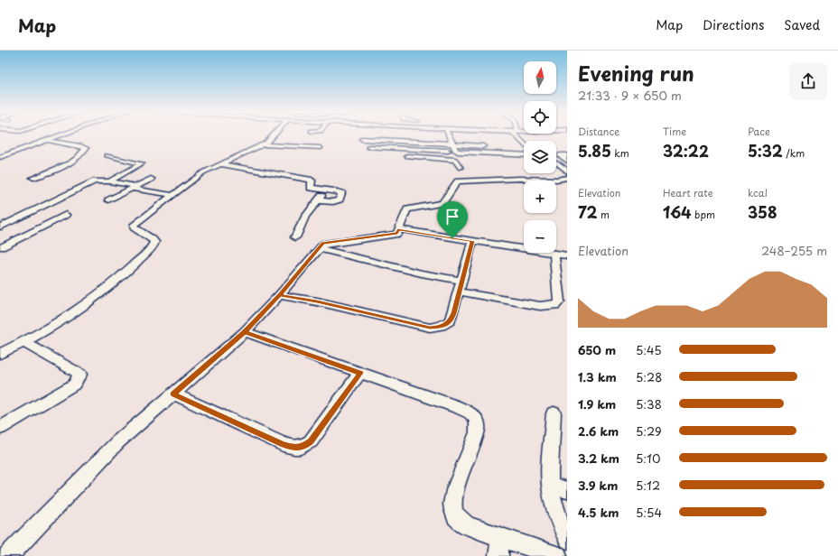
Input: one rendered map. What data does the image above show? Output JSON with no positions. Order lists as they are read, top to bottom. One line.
{"north":"top","page":{"header":"Map","nav":["Map","Directions","Saved"],"heading":["Evening run","21:33 · 9 × 650 m"],"map_buttons":["+","−"],"stats":[["Distance","5.85 km"],["Time","32:22"],["Pace","5:32 /km"],["Elevation","72 m"],["Heart rate","164 bpm"],["kcal","358"]],"chart":["Elevation","248–255 m"],"list":[{"name":"650 m","note":"5:45"},{"name":"1.3 km","note":"5:28"},{"name":"1.9 km","note":"5:38"},{"name":"2.6 km","note":"5:29"},{"name":"3.2 km","note":"5:10"},{"name":"3.9 km","note":"5:12"},{"name":"4.5 km","note":"5:54"}]}}
